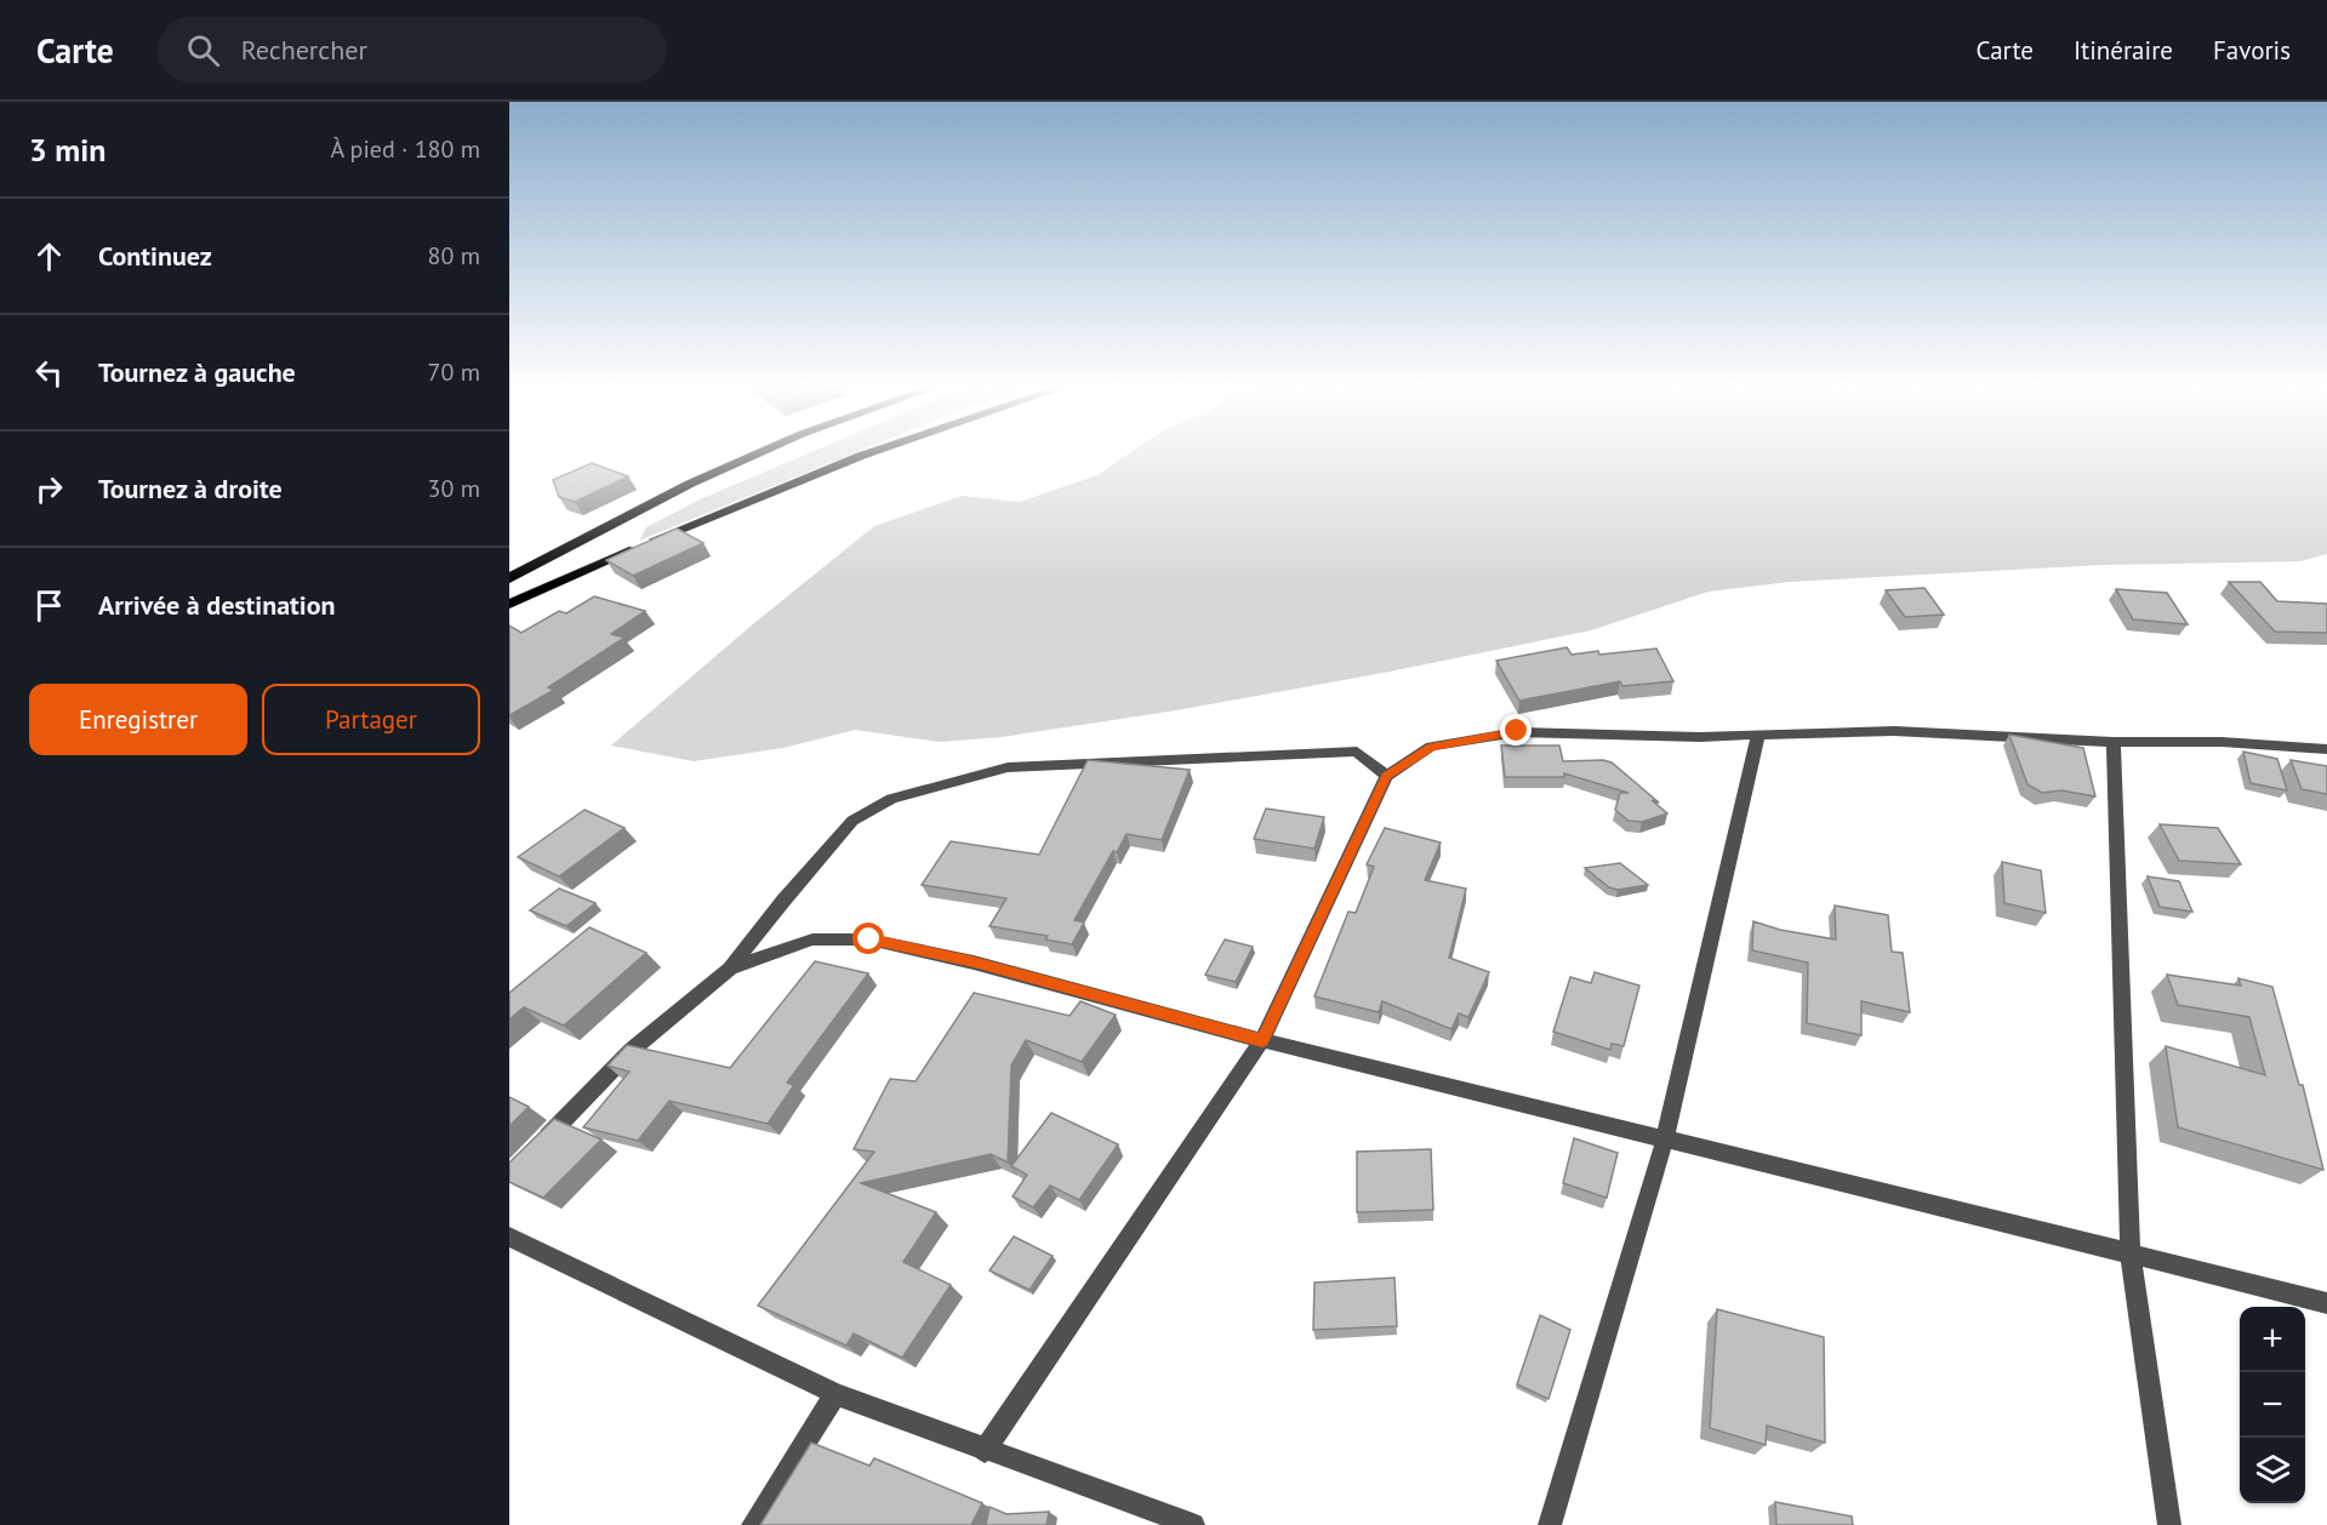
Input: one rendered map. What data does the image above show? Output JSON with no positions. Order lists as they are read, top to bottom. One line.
{"page":{"header":"Carte","search":"Rechercher","nav":["Carte","Itinéraire","Favoris"],"heading":["3 min","À pied · 180 m"],"list":[["Continuez","80 m"],["Tournez à gauche","70 m"],["Tournez à droite","30 m"],"Arrivée à destination"],"buttons":["Enregistrer","Partager"],"map_buttons":["+","−"]}}
